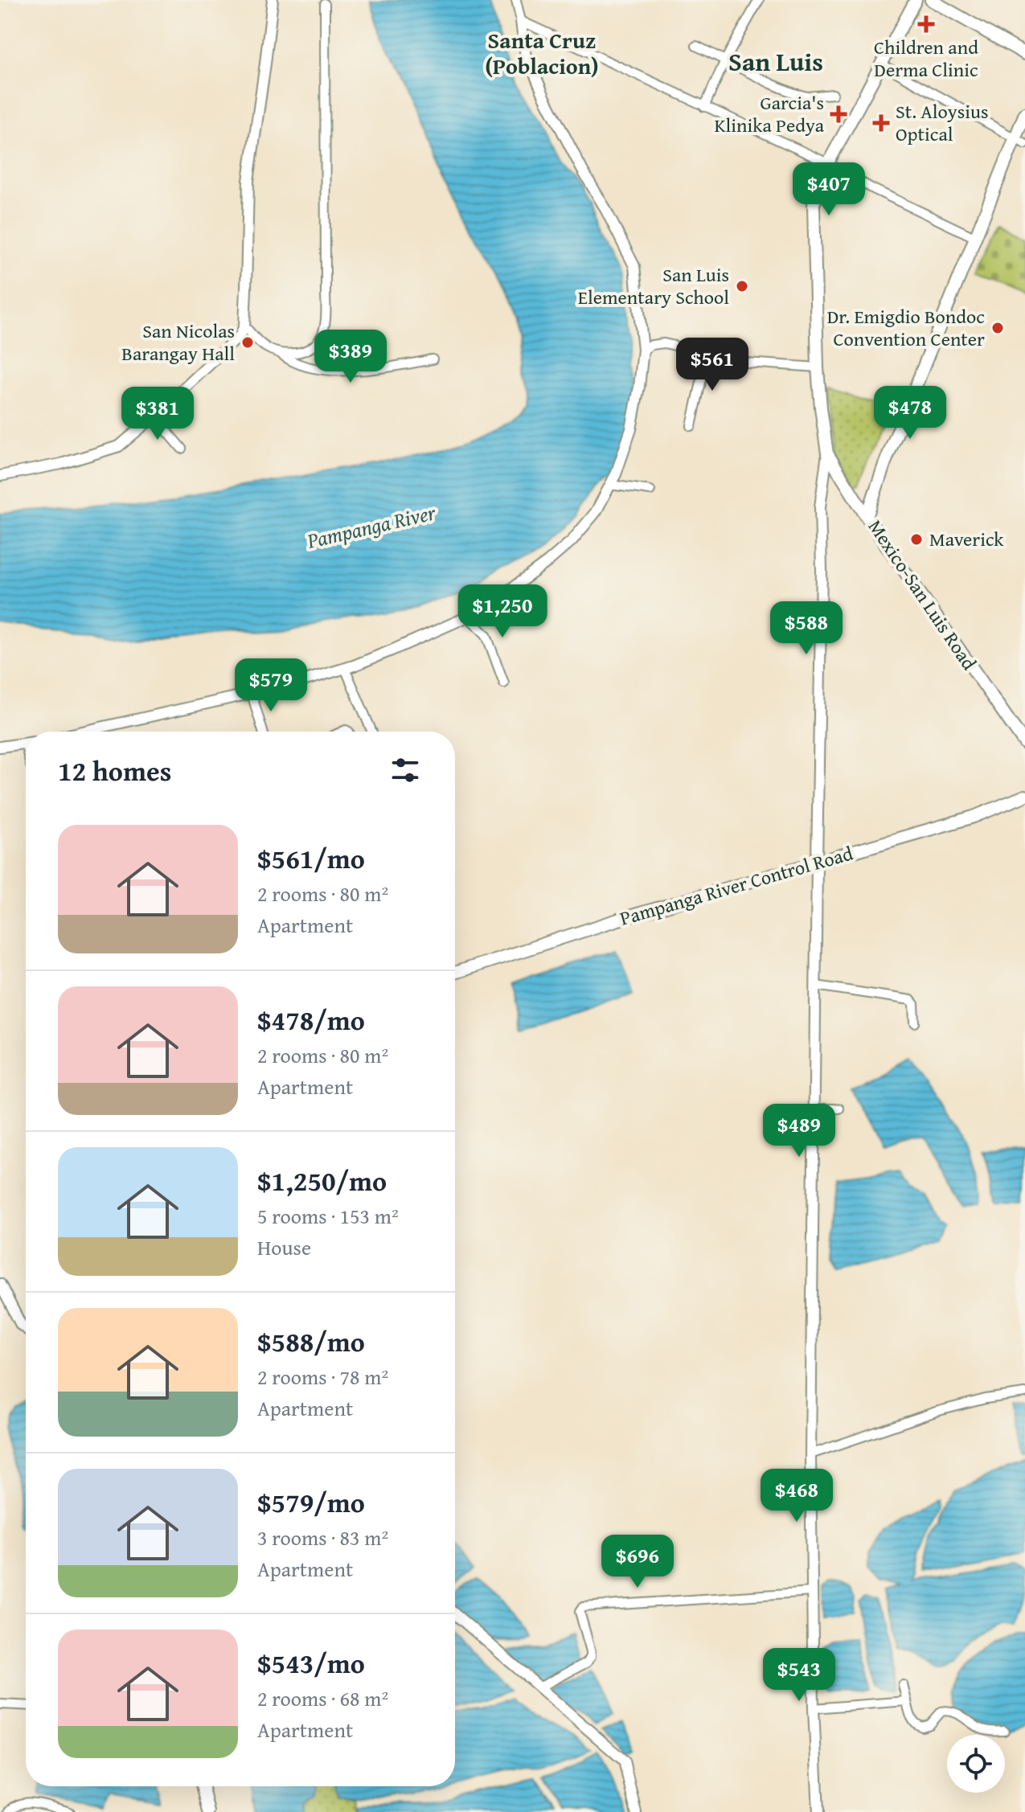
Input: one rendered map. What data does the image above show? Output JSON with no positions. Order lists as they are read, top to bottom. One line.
{"streets":{"main road":["Mexico-San Luis Road","Pampanga River Control Road"]},"districts":["Santa Cruz (Poblacion)","San Luis"],"water":["Pampanga River"],"places":{"health":["Children and Derma Clinic","Garcia's Klinika Pedya","St. Aloysius Optical"],"other":["San Luis Elementary School","Dr. Emigdio Bondoc Convention Center","San Nicolas Barangay Hall","Maverick"]},"page":{"price":["$407","$389","$561","$478","$381","$1,250","$588","$579","$489","$468","$696","$543"],"heading":"12 homes","list":[{"name":"$561/mo","note":"2 rooms · 80 m² · Apartment"},{"name":"$478/mo","note":"2 rooms · 80 m² · Apartment"},{"name":"$1,250/mo","note":"5 rooms · 153 m² · House"},{"name":"$588/mo","note":"2 rooms · 78 m² · Apartment"},{"name":"$579/mo","note":"3 rooms · 83 m² · Apartment"},{"name":"$543/mo","note":"2 rooms · 68 m² · Apartment"}]}}
